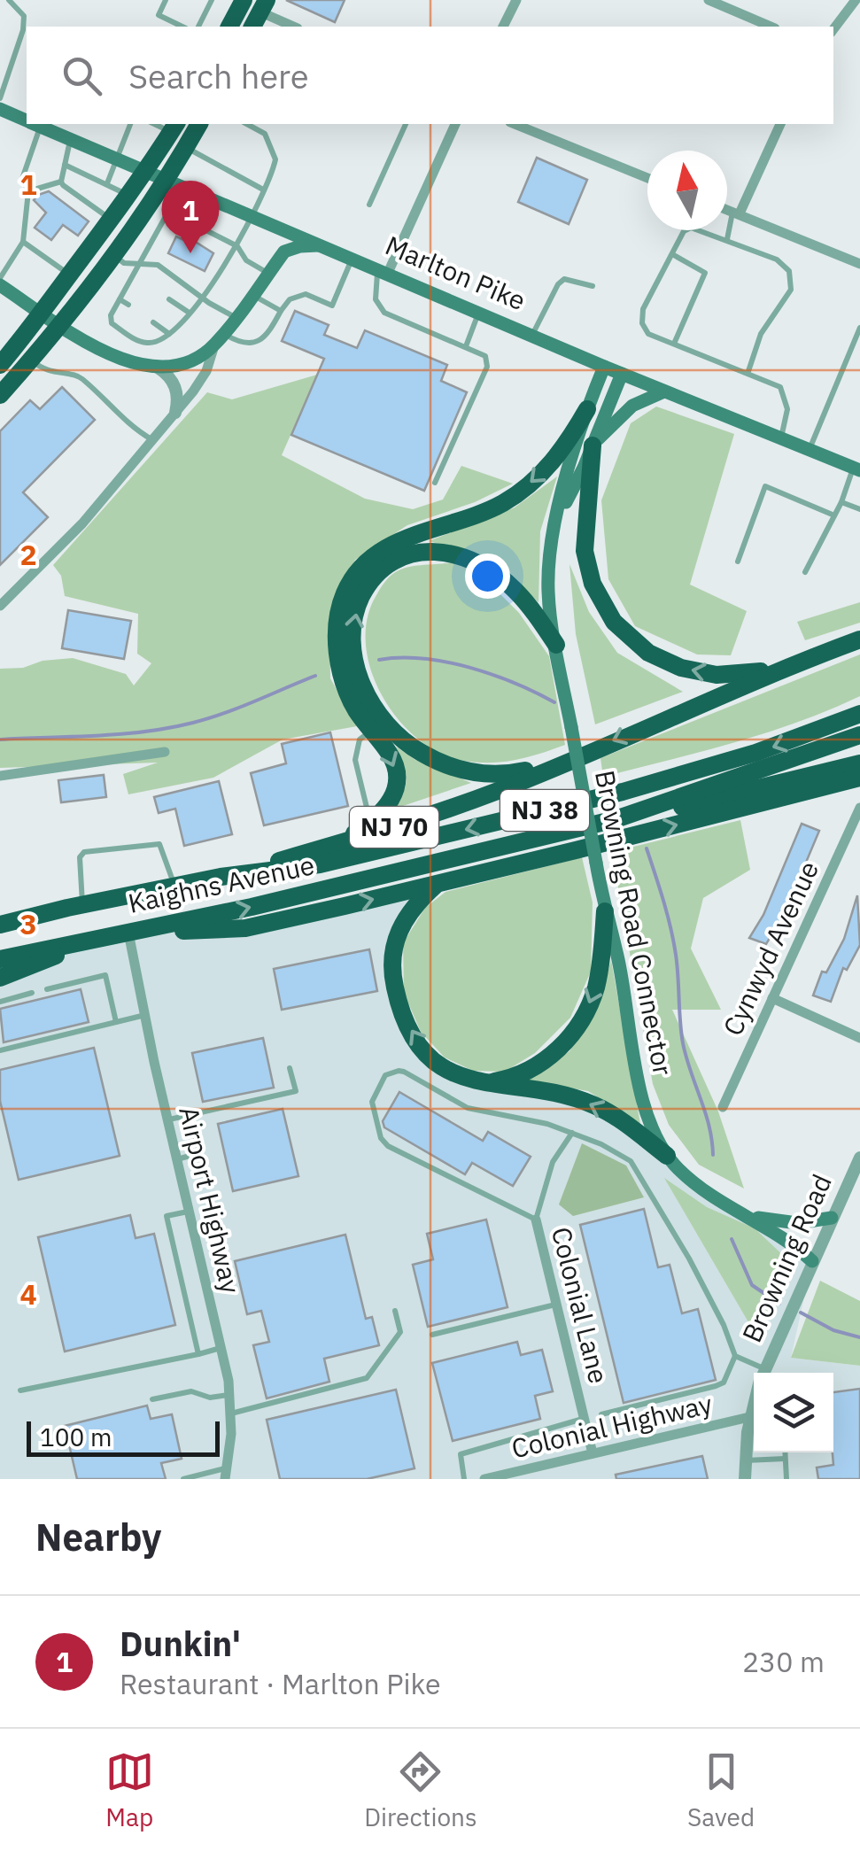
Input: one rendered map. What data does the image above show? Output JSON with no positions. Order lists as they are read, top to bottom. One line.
{"streets":{"highway":["NJ 38","NJ 70","Kaighns Avenue"],"main road":["Marlton Pike","Browning Road Connector"],"street":["Cynwyd Avenue","Airport Highway","Browning Road","Colonial Lane","Colonial Highway"]},"crossings":[["Marlton Pike","Browning Road Connector"],["NJ 70","Kaighns Avenue"],["Kaighns Avenue","Airport Highway"],["Browning Road Connector","Browning Road"],["Browning Road","Colonial Highway"],["Colonial Lane","Colonial Highway"]],"scale_bar":"100 m","north":"top","page":{"search":"Search here","pins":"1","scale":"100 m","heading":"Nearby","list":[{"mark":"1","name":"Dunkin'","note":"Restaurant · Marlton Pike","value":"230 m"}],"nav":["Map","Directions","Saved"]},"grid":{"rows":["1","2","3","4"]}}
